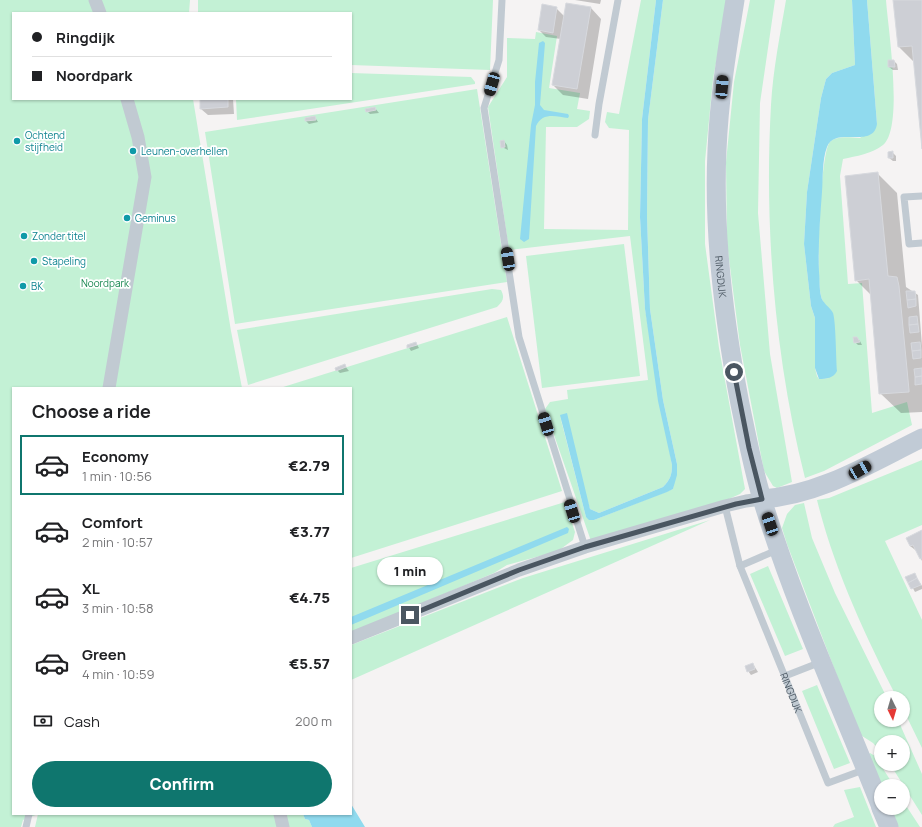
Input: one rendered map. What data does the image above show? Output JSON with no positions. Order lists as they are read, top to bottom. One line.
{"streets":{"main road":["RINGDIJK"]},"parks":["Noordpark"],"places":["Ochtend stijfheid","Leunen-overhellen","Geminus","Zonder titel","Stapeling","BK"],"north":"bottom","page":{"banner":["Ringdijk","Noordpark"],"heading":"Choose a ride","list":[{"name":"Economy","note":"1 min · 10:56","value":"€2.79"},{"name":"Comfort","note":"2 min · 10:57","value":"€3.77"},{"name":"XL","note":"3 min · 10:58","value":"€4.75"},{"name":"Green","note":"4 min · 10:59","value":"€5.57"}],"bubble":"1 min","map_buttons":["+","−"],"pay":["Cash","200 m"],"buttons":"Confirm"}}
